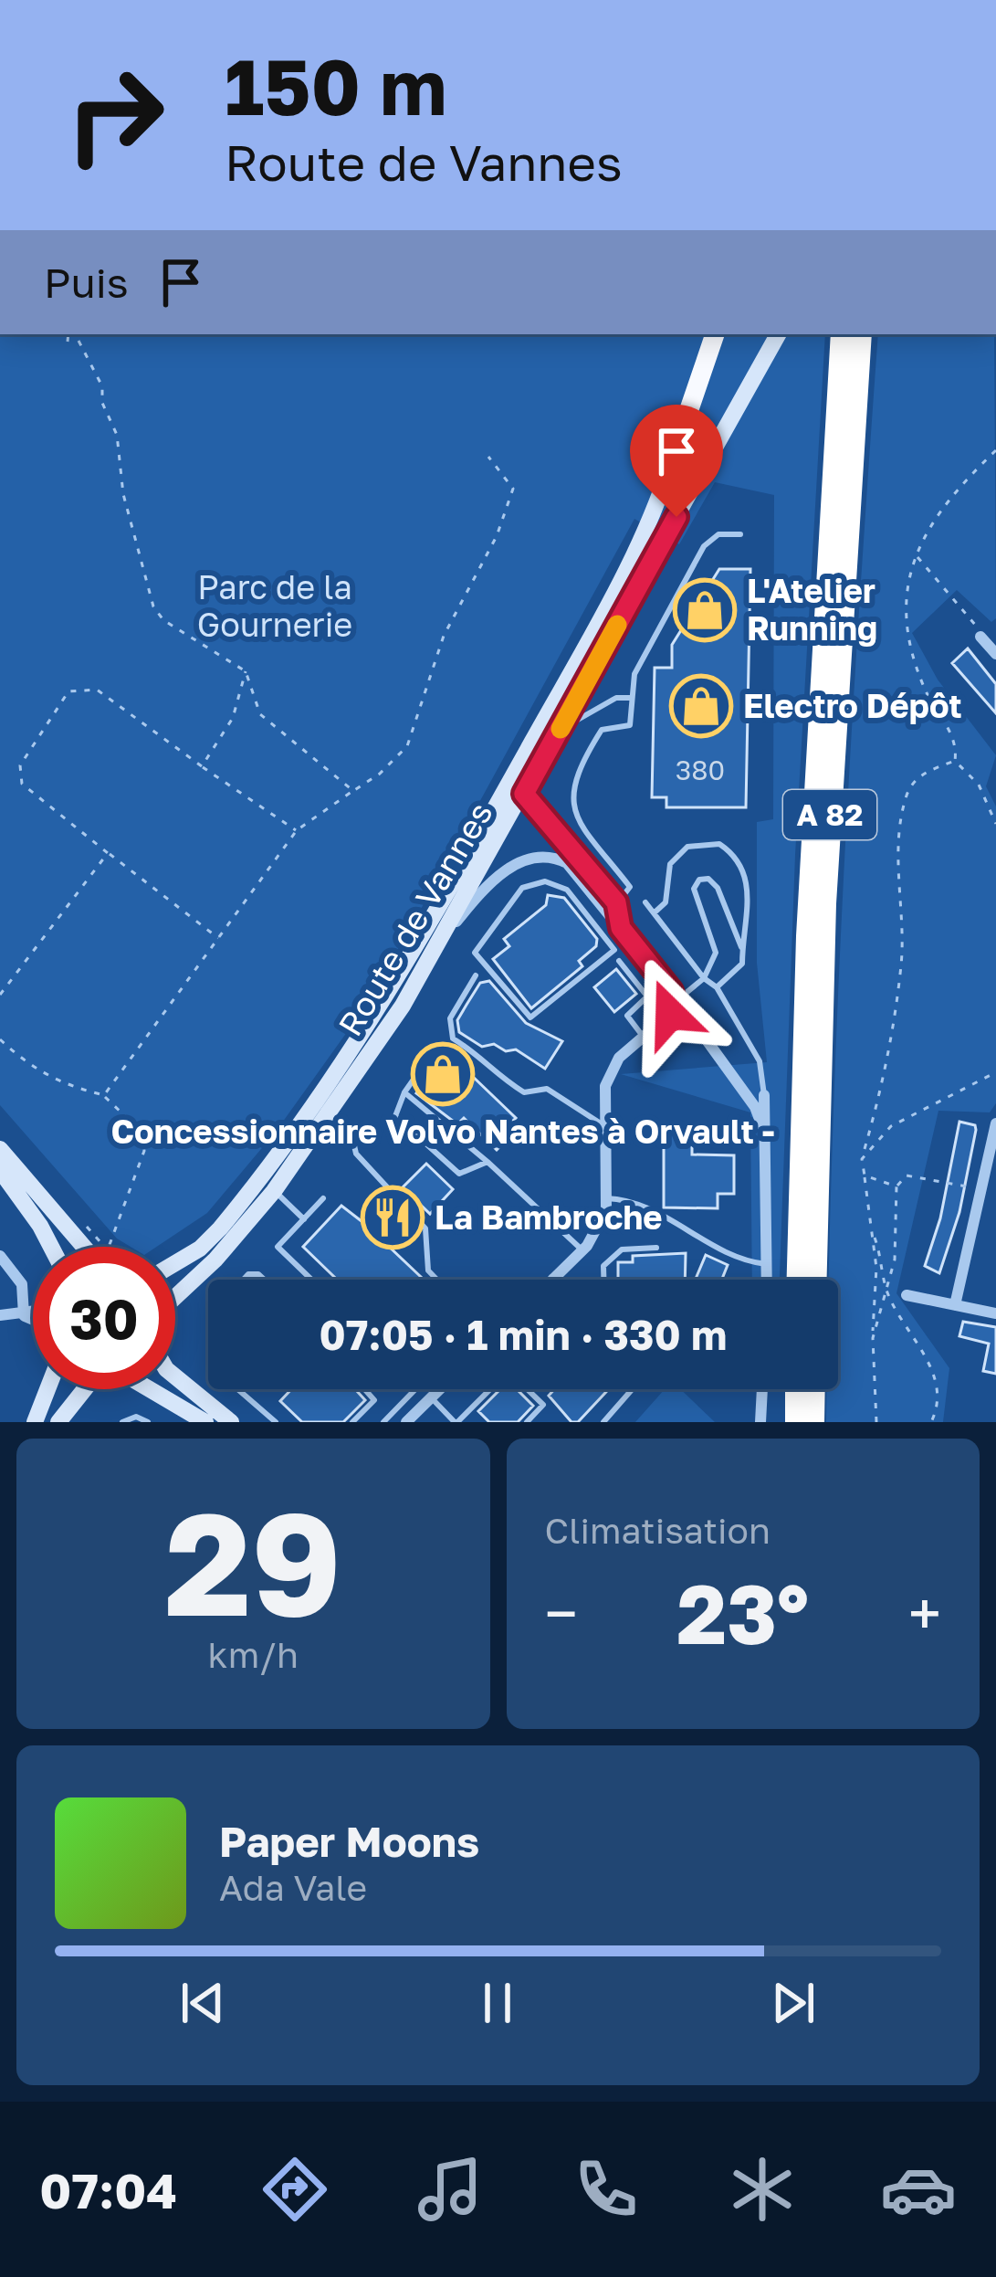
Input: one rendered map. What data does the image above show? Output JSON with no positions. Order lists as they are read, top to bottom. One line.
{"streets":{"highway":["A 82"],"main road":["Route de Vannes"]},"parks":["Parc de la Gournerie"],"places":{"shop":["L'Atelier Running","Electro Dépôt","Concessionnaire Volvo Nantes à Orvault -"],"restaurant":["La Bambroche"]},"house_numbers":["380"],"page":{"turn":["150 m","Route de Vannes"],"then":"Puis","limit":"30","trip":"07:05 · 1 min · 330 m","tile":[["29","km/h"],"Climatisation"],"heat":["−","23°","+"],"song":["Paper Moons","Ada Vale"],"tabs":"07:04"}}
